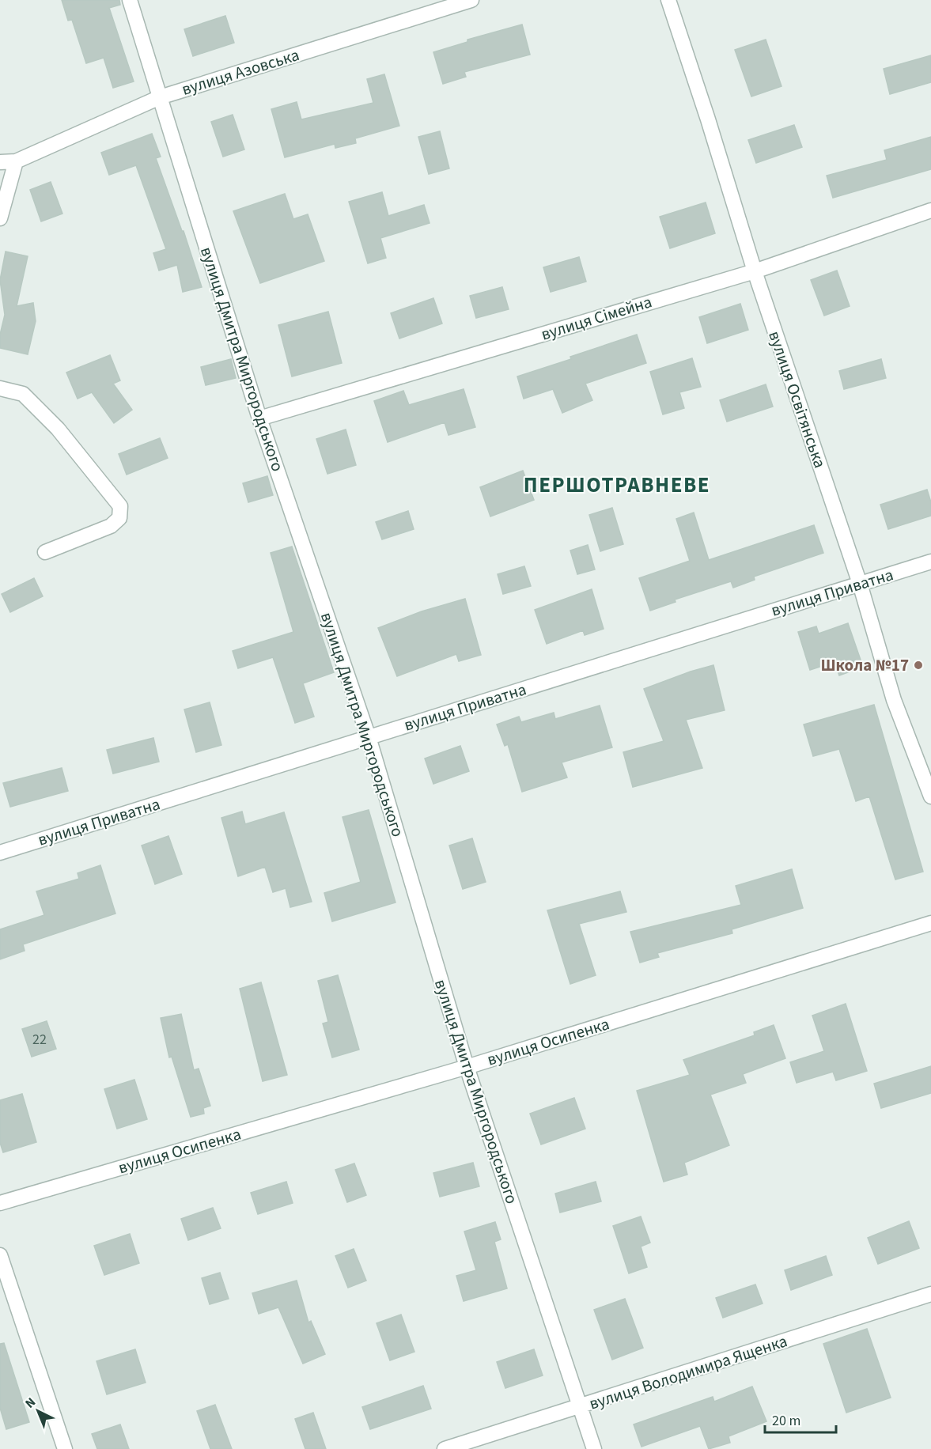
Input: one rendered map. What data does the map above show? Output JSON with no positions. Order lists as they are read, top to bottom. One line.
{"streets":{"street":["вулиця Азовська","вулиця Сімейна","вулиця Дмитра Миргородського","вулиця Освітянська","вулиця Приватна","вулиця Осипенка","вулиця Володимира Ященка"]},"crossings":[["вулиця Азовська","вулиця Дмитра Миргородського"],["вулиця Сімейна","вулиця Дмитра Миргородського"],["вулиця Сімейна","вулиця Освітянська"],["вулиця Дмитра Миргородського","вулиця Приватна"],["вулиця Дмитра Миргородського","вулиця Осипенка"],["вулиця Дмитра Миргородського","вулиця Володимира Ященка"],["вулиця Освітянська","вулиця Приватна"]],"districts":["ПЕРШОТРАВНЕВЕ"],"places":["Школа №17"],"house_numbers":["22"],"scale_bar":"20 m","north":"top left"}
